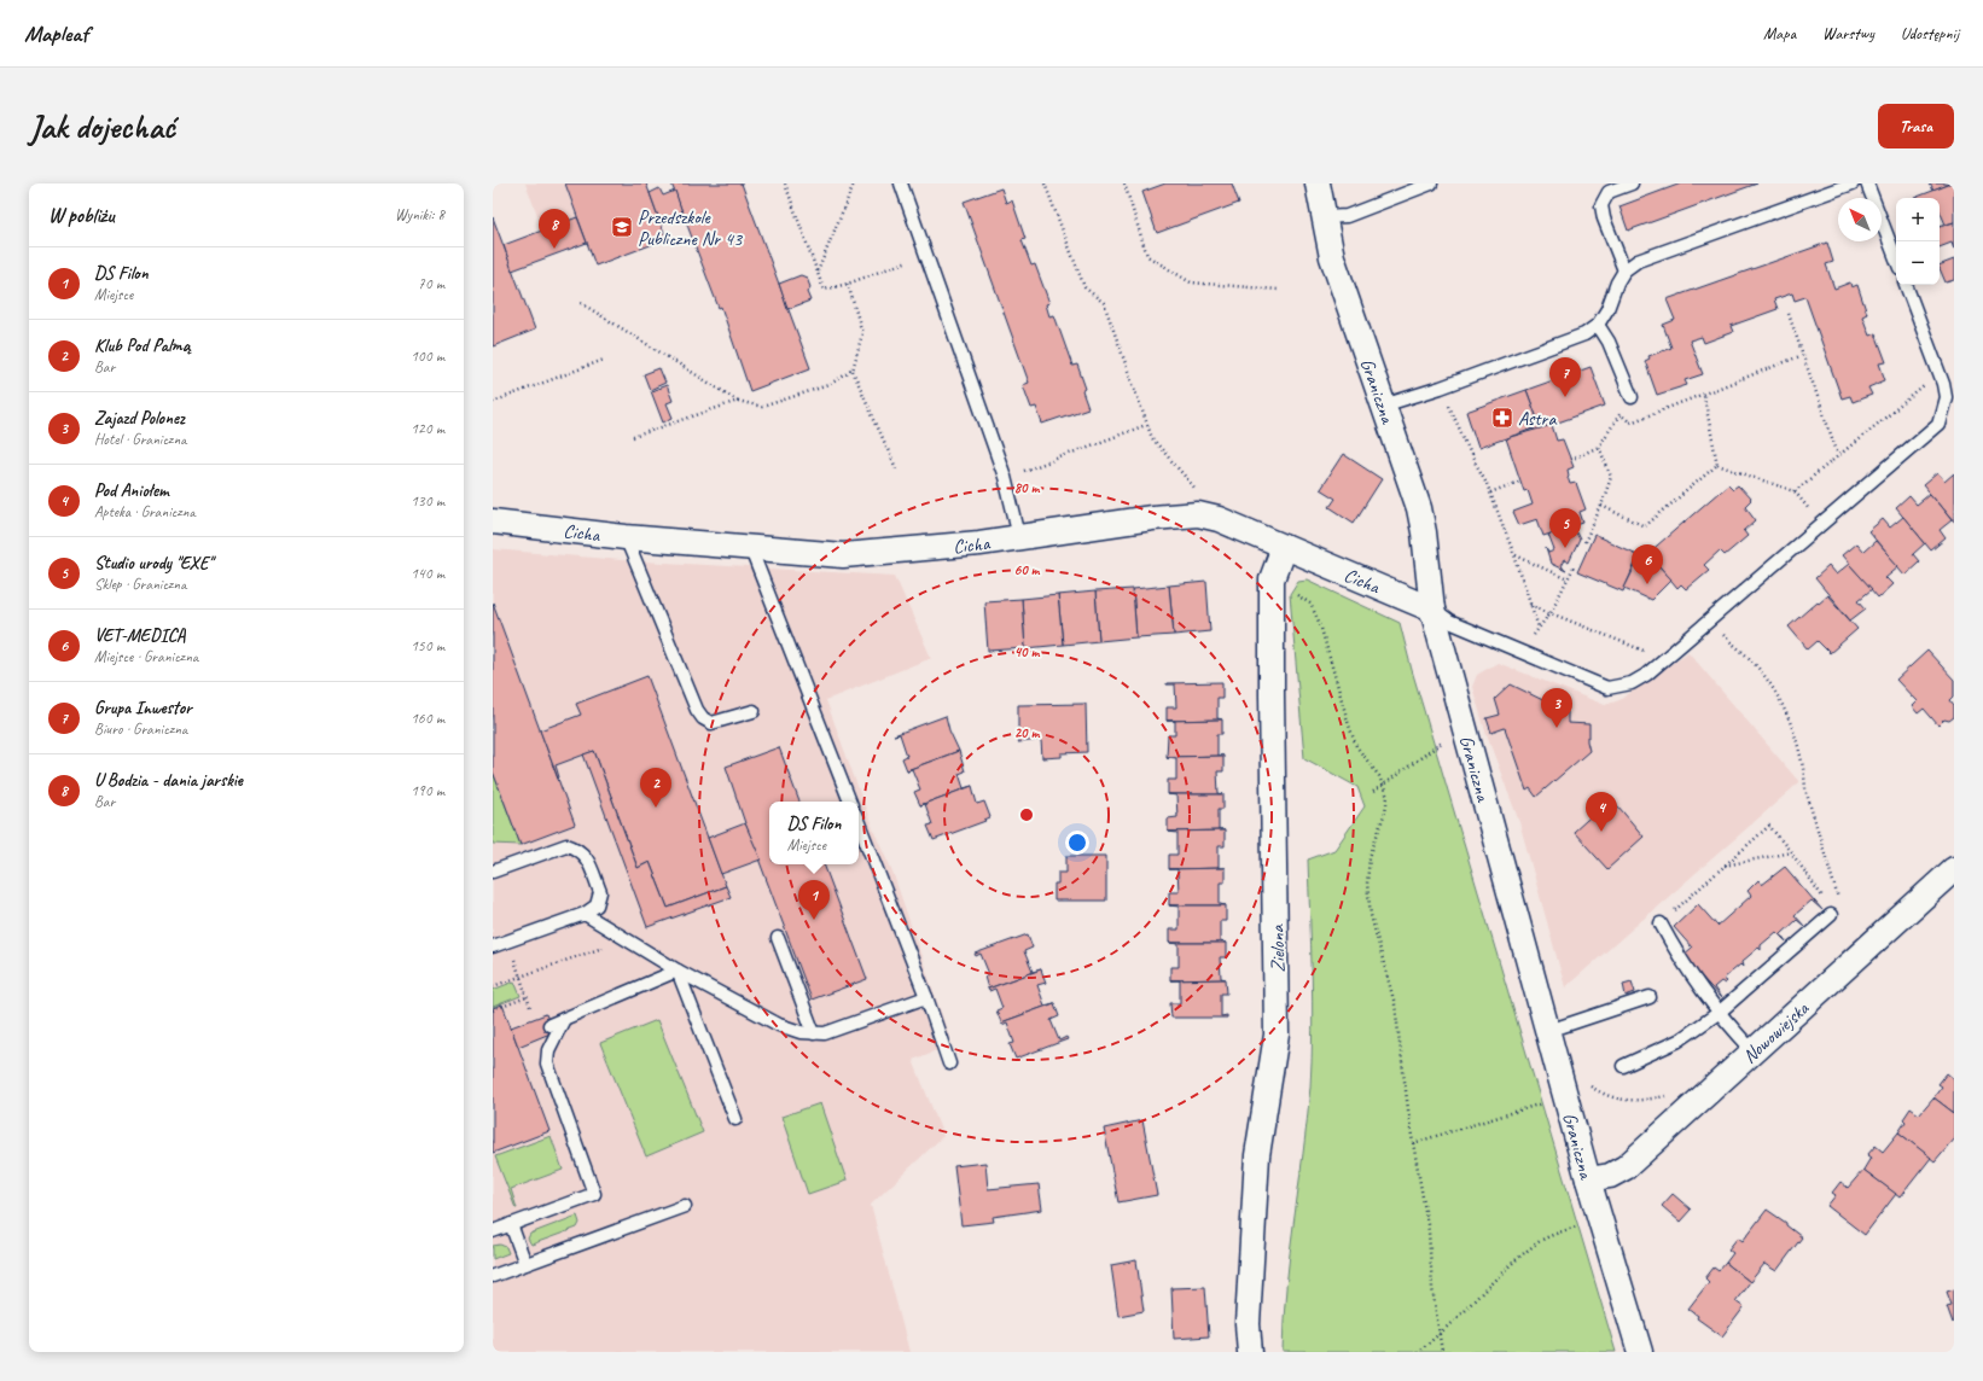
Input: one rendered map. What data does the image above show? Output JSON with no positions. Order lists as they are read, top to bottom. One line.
{"streets":{"street":["Graniczna","Cicha","Zielona","Nowowiejska"]},"crossings":[["Graniczna","Cicha"],["Graniczna","Nowowiejska"],["Cicha","Zielona"]],"places":{"school or university":["Przedszkole Publiczne Nr 43"],"pharmacy":["Astra"]},"north":"top left","page":{"header":"Mapleaf","nav":["Mapa","Warstwy","Udostępnij"],"buttons":"Trasa","title":"Jak dojechać","heading":["W pobliżu","Wyniki: 8"],"map_buttons":["+","−"],"pins":["8","7","5","6","3","2","4","1"],"list":[{"mark":"1","name":"DS Filon","note":"Miejsce","value":"70 m"},{"mark":"2","name":"Klub Pod Palmą","note":"Bar","value":"100 m"},{"mark":"3","name":"Zajazd Polonez","note":"Hotel · Graniczna","value":"120 m"},{"mark":"4","name":"Pod Aniołem","note":"Apteka · Graniczna","value":"130 m"},{"mark":"5","name":"Studio urody \"EXE\"","note":"Sklep · Graniczna","value":"140 m"},{"mark":"6","name":"VET-MEDICA","note":"Miejsce · Graniczna","value":"150 m"},{"mark":"7","name":"Grupa Inwestor","note":"Biuro · Graniczna","value":"160 m"},{"mark":"8","name":"U Bodzia - dania jarskie","note":"Bar","value":"190 m"}],"popup":["DS Filon","Miejsce"]},"rings":["80 m","60 m","40 m","20 m"]}
